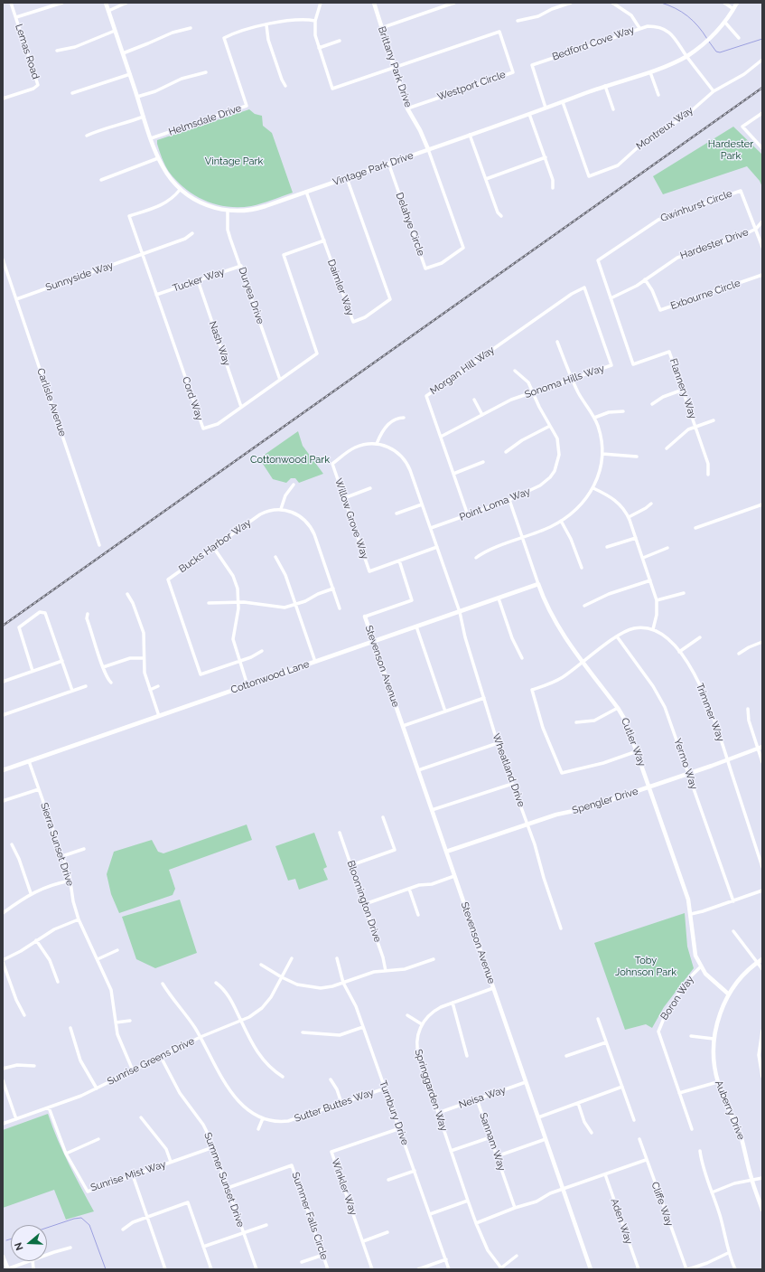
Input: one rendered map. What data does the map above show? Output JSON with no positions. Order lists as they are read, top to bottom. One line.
{"streets":{"street":["Bedford Cove Way","Lemas Road","Brittany Park Drive","Westport Circle","Helmsdale Drive","Montreux Way","Vintage Park Drive","Gwinhurst Circle","Delahye Circle","Hardester Drive","Sunnyside Way","Tucker Way","Daimler Way","Exbourne Circle","Duryea Drive","Nash Way","Morgan Hill Way","Sonoma Hills Way","Flannery Way","Cord Way","Carlisle Avenue","Point Loma Way","Willow Grove Way","Bucks Harbor Way","Stevenson Avenue","Cottonwood Lane","Trimmer Way","Cutler Way","Yermo Way","Wheatland Drive","Spengler Drive","Sierra Sunset Drive","Bloomington Drive","Boron Way","Sunrise Greens Drive","Springgarden Way","Neisa Way","Sutter Buttes Way","Auberry Drive","Turnbury Drive","Sannam Way","Sunrise Mist Way","Summer Sunset Drive","Winkler Way","Cliffe Way","Summer Falls Circle","Aden Way"]},"crossings":[["Bedford Cove Way","Montreux Way"],["Bedford Cove Way","Vintage Park Drive"],["Brittany Park Drive","Westport Circle"],["Brittany Park Drive","Vintage Park Drive"],["Brittany Park Drive","Delahye Circle"],["Helmsdale Drive","Vintage Park Drive"],["Montreux Way","Vintage Park Drive"],["Vintage Park Drive","Delahye Circle"],["Vintage Park Drive","Daimler Way"],["Vintage Park Drive","Duryea Drive"],["Vintage Park Drive","Cord Way"],["Gwinhurst Circle","Hardester Drive"],["Gwinhurst Circle","Flannery Way"],["Hardester Drive","Exbourne Circle"],["Hardester Drive","Flannery Way"],["Sunnyside Way","Cord Way"],["Sunnyside Way","Carlisle Avenue"],["Tucker Way","Duryea Drive"],["Tucker Way","Nash Way"],["Tucker Way","Cord Way"],["Daimler Way","Cord Way"],["Duryea Drive","Cord Way"],["Nash Way","Cord Way"],["Morgan Hill Way","Sonoma Hills Way"],["Morgan Hill Way","Point Loma Way"],["Sonoma Hills Way","Point Loma Way"],["Point Loma Way","Willow Grove Way"],["Point Loma Way","Cutler Way"],["Willow Grove Way","Cottonwood Lane"],["Willow Grove Way","Wheatland Drive"],["Stevenson Avenue","Cottonwood Lane"],["Stevenson Avenue","Spengler Drive"],["Stevenson Avenue","Springgarden Way"],["Stevenson Avenue","Neisa Way"],["Cottonwood Lane","Cutler Way"],["Cottonwood Lane","Wheatland Drive"],["Cottonwood Lane","Sierra Sunset Drive"],["Trimmer Way","Cutler Way"],["Trimmer Way","Yermo Way"],["Trimmer Way","Spengler Drive"],["Cutler Way","Spengler Drive"],["Cutler Way","Boron Way"],["Cutler Way","Auberry Drive"],["Yermo Way","Spengler Drive"],["Wheatland Drive","Spengler Drive"],["Sierra Sunset Drive","Sunrise Greens Drive"],["Sunrise Greens Drive","Sutter Buttes Way"],["Sunrise Greens Drive","Sunrise Mist Way"],["Sunrise Greens Drive","Summer Sunset Drive"],["Springgarden Way","Neisa Way"],["Neisa Way","Sannam Way"],["Sutter Buttes Way","Turnbury Drive"],["Turnbury Drive","Winkler Way"],["Sunrise Mist Way","Summer Sunset Drive"],["Summer Sunset Drive","Summer Falls Circle"]],"parks":["Hardester Park","Vintage Park","Cottonwood Park","Toby Johnson Park"],"north":"left"}
